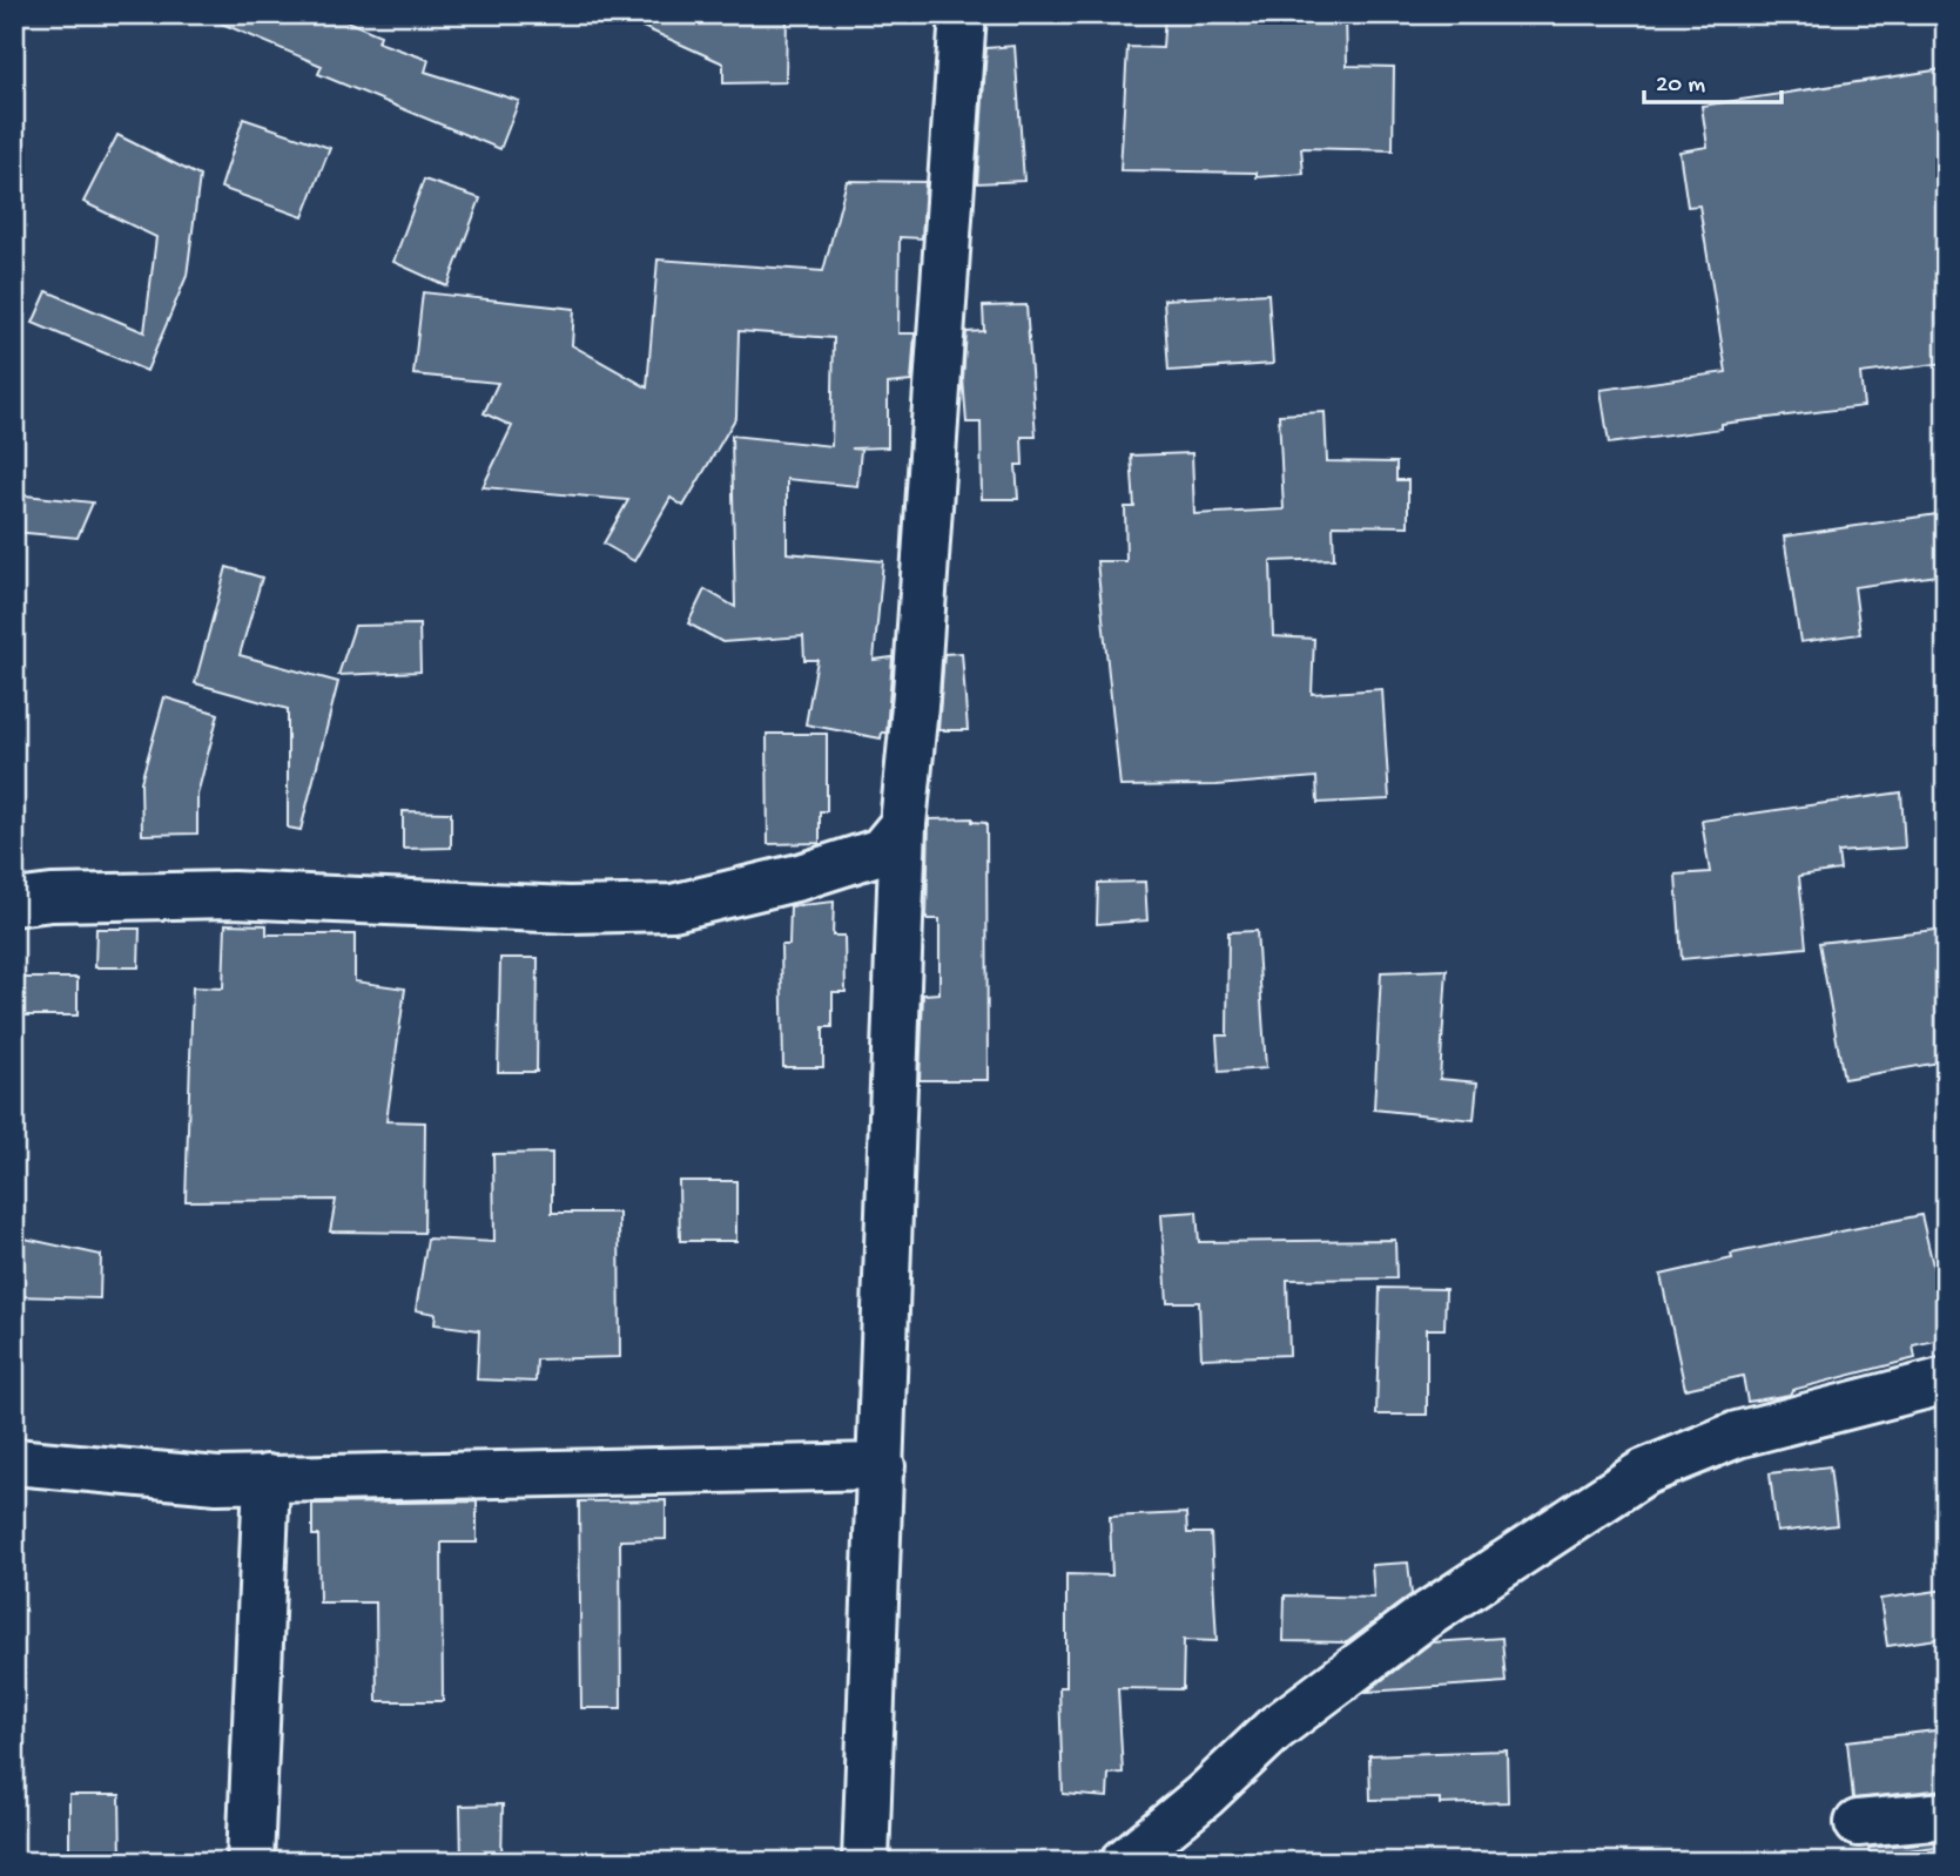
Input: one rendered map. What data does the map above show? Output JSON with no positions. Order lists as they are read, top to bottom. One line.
{"scale_bar":"20 m"}
